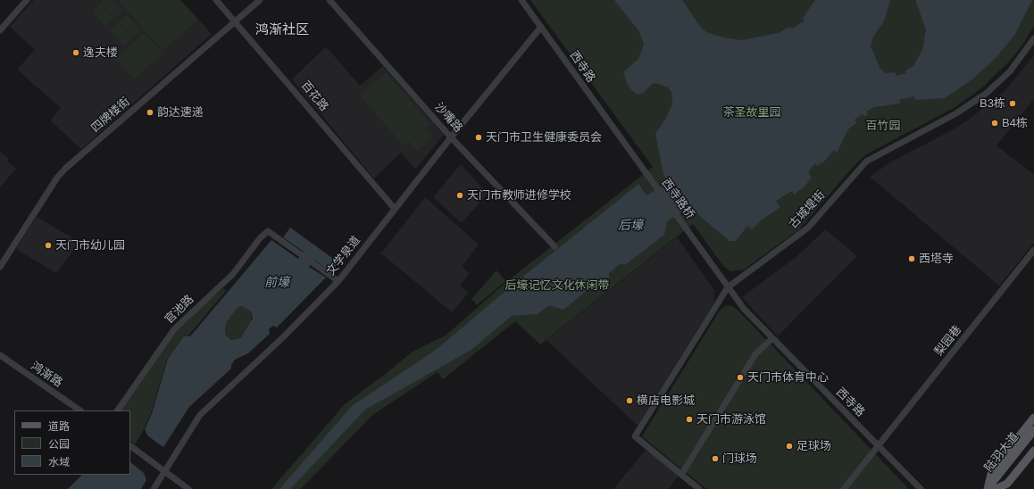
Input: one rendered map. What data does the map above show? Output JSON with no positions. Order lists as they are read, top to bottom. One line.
{"streets":{"main road":["陆羽大道"],"street":["西寺路","百花路","四牌楼街","沙嘴路","西寺路桥","古城堤街","文学泉道","官池路","梨园巷","鸿渐路"]},"crossings":[["西寺路","西寺路桥"],["西寺路","古城堤街"],["西寺路","文学泉道"],["西寺路","梨园巷"],["百花路","四牌楼街"],["百花路","文学泉道"],["沙嘴路","文学泉道"],["文学泉道","官池路"]],"districts":["鸿渐社区"],"water":["后壕","前壕"],"parks":["茶圣故里园","百竹园","后壕记忆文化休闲带"],"places":["逸夫楼","B3栋","韵达速递","B4栋","天门市卫生健康委员会","天门市教师进修学校","天门市幼儿园","西塔寺","天门市体育中心","横店电影城","天门市游泳馆","足球场","门球场"],"legend":["道路","公园","水域"]}
